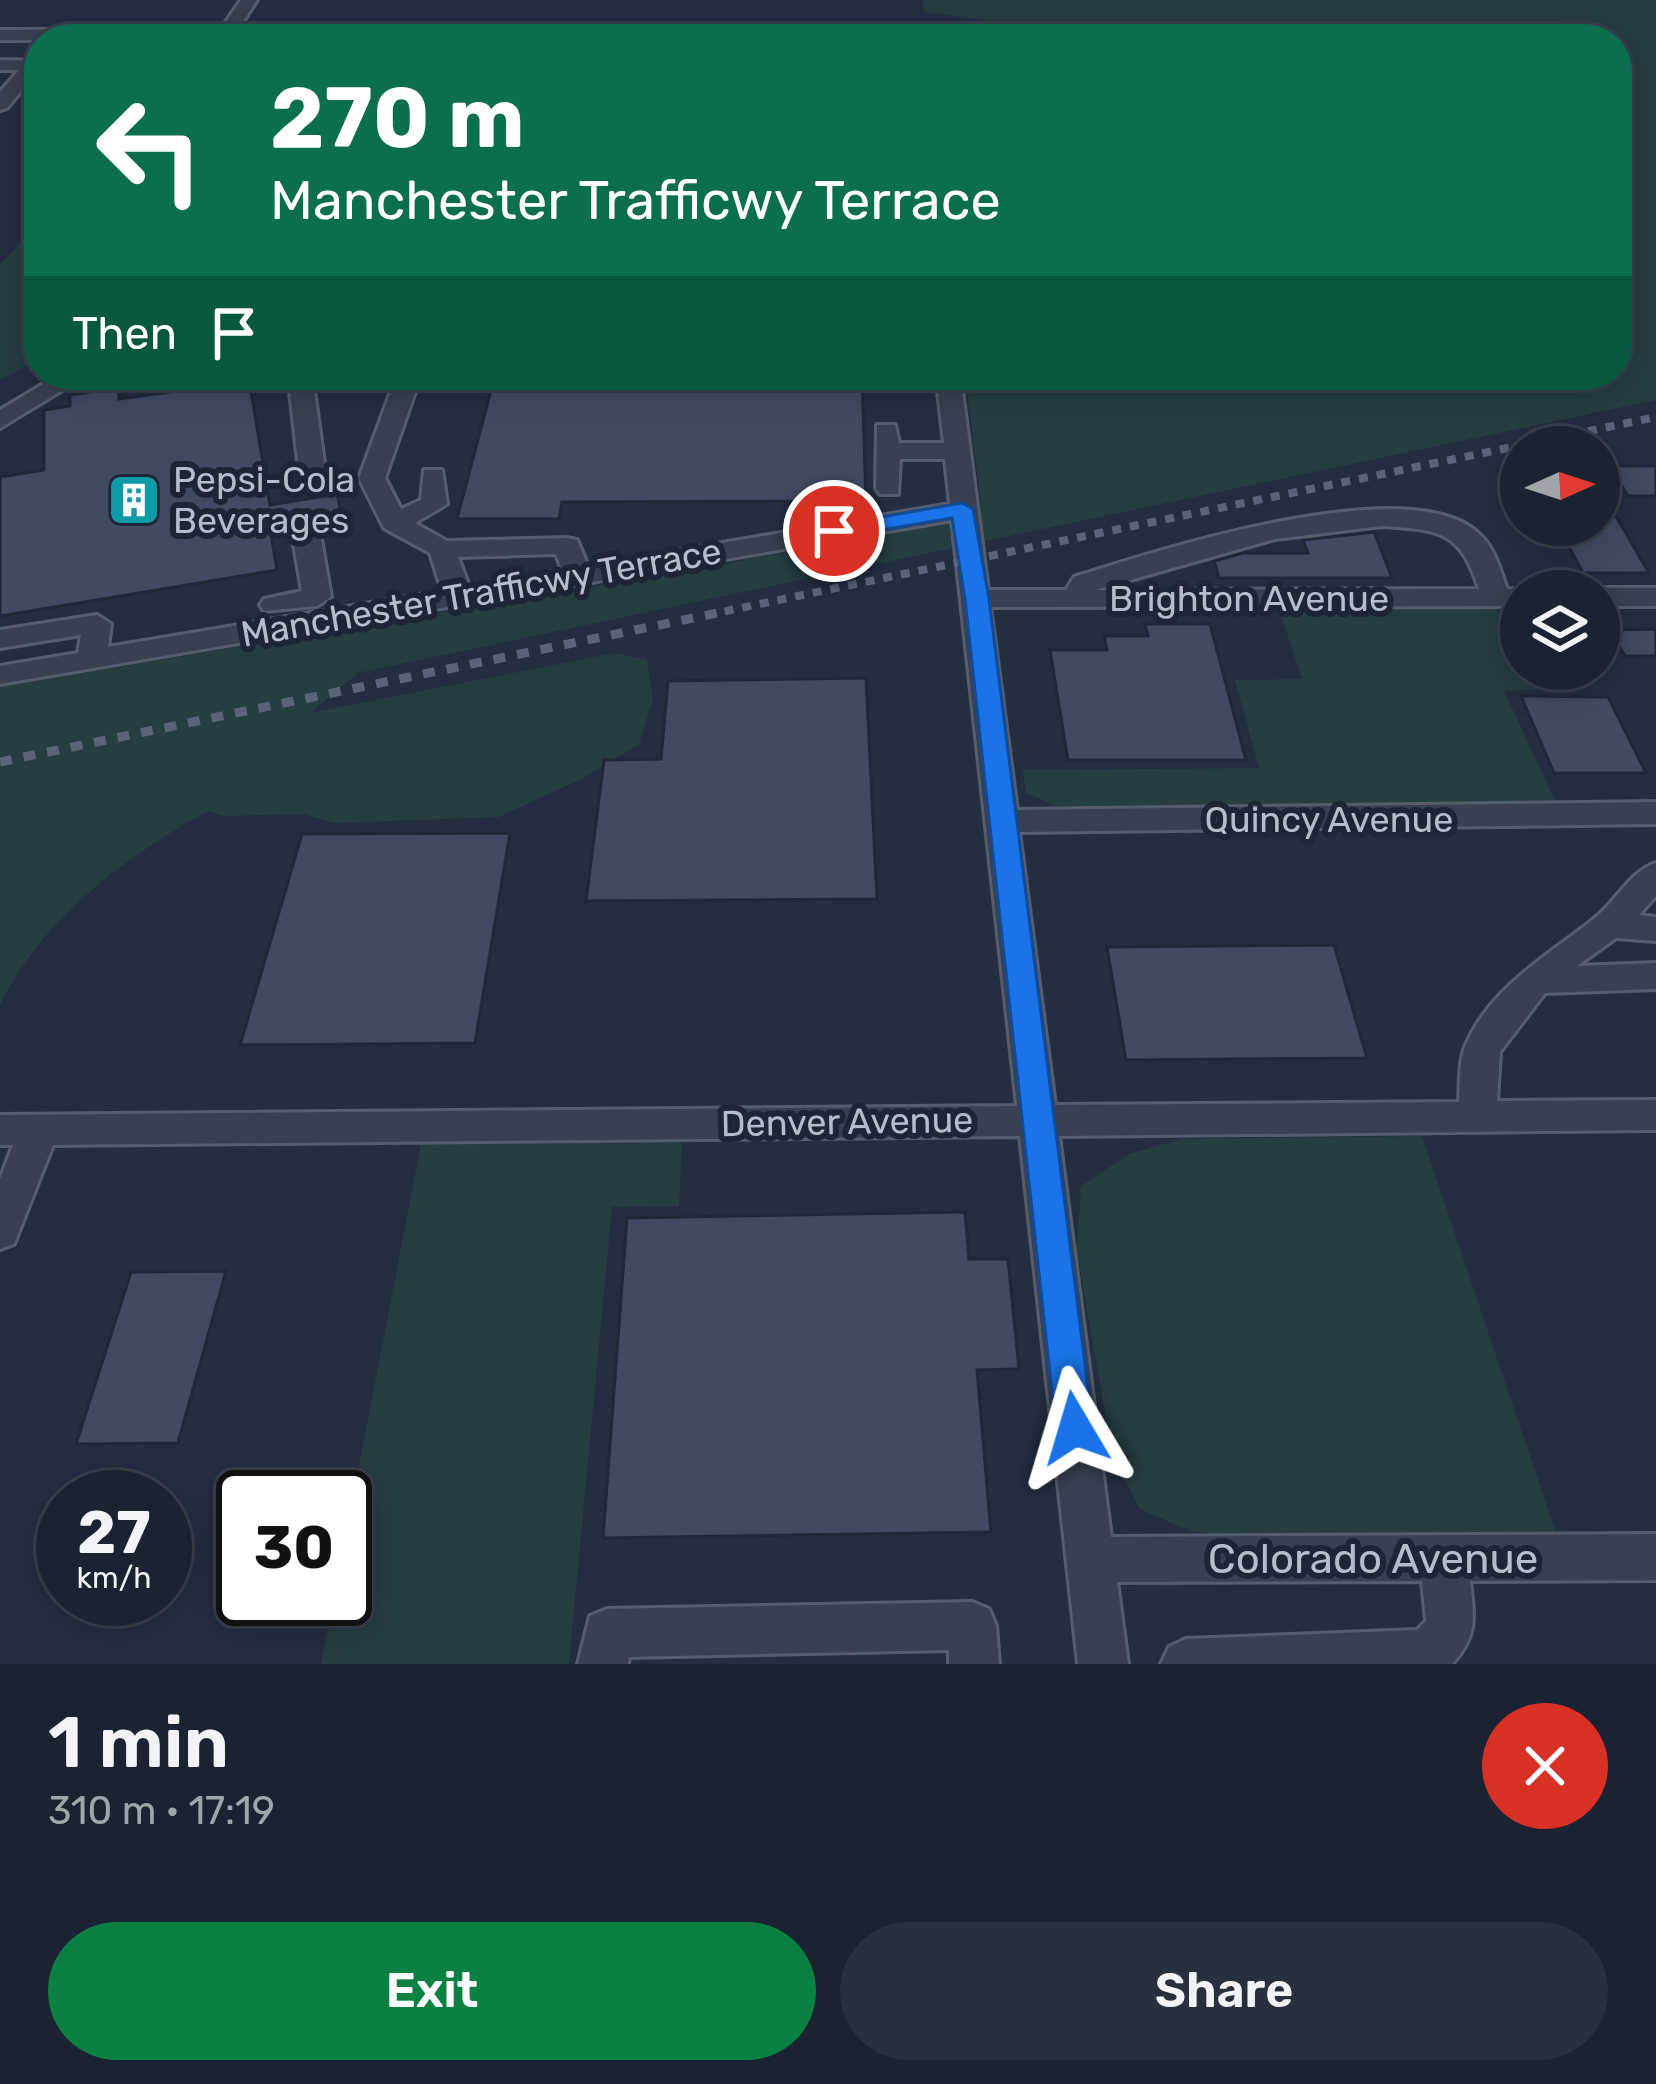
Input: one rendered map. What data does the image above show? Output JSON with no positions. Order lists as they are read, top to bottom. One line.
{"streets":{"street":["Manchester Trafficwy Terrace","Brighton Avenue","Quincy Avenue","Denver Avenue","Colorado Avenue"]},"places":{"building":["Pepsi-Cola Beverages"]},"north":"right","page":{"turn":["270 m","Manchester Trafficwy Terrace"],"then":"Then","speed":"27 km/h","limit":"30","heading":["1 min","310 m · 17:19"],"buttons":["Exit","Share"]}}
